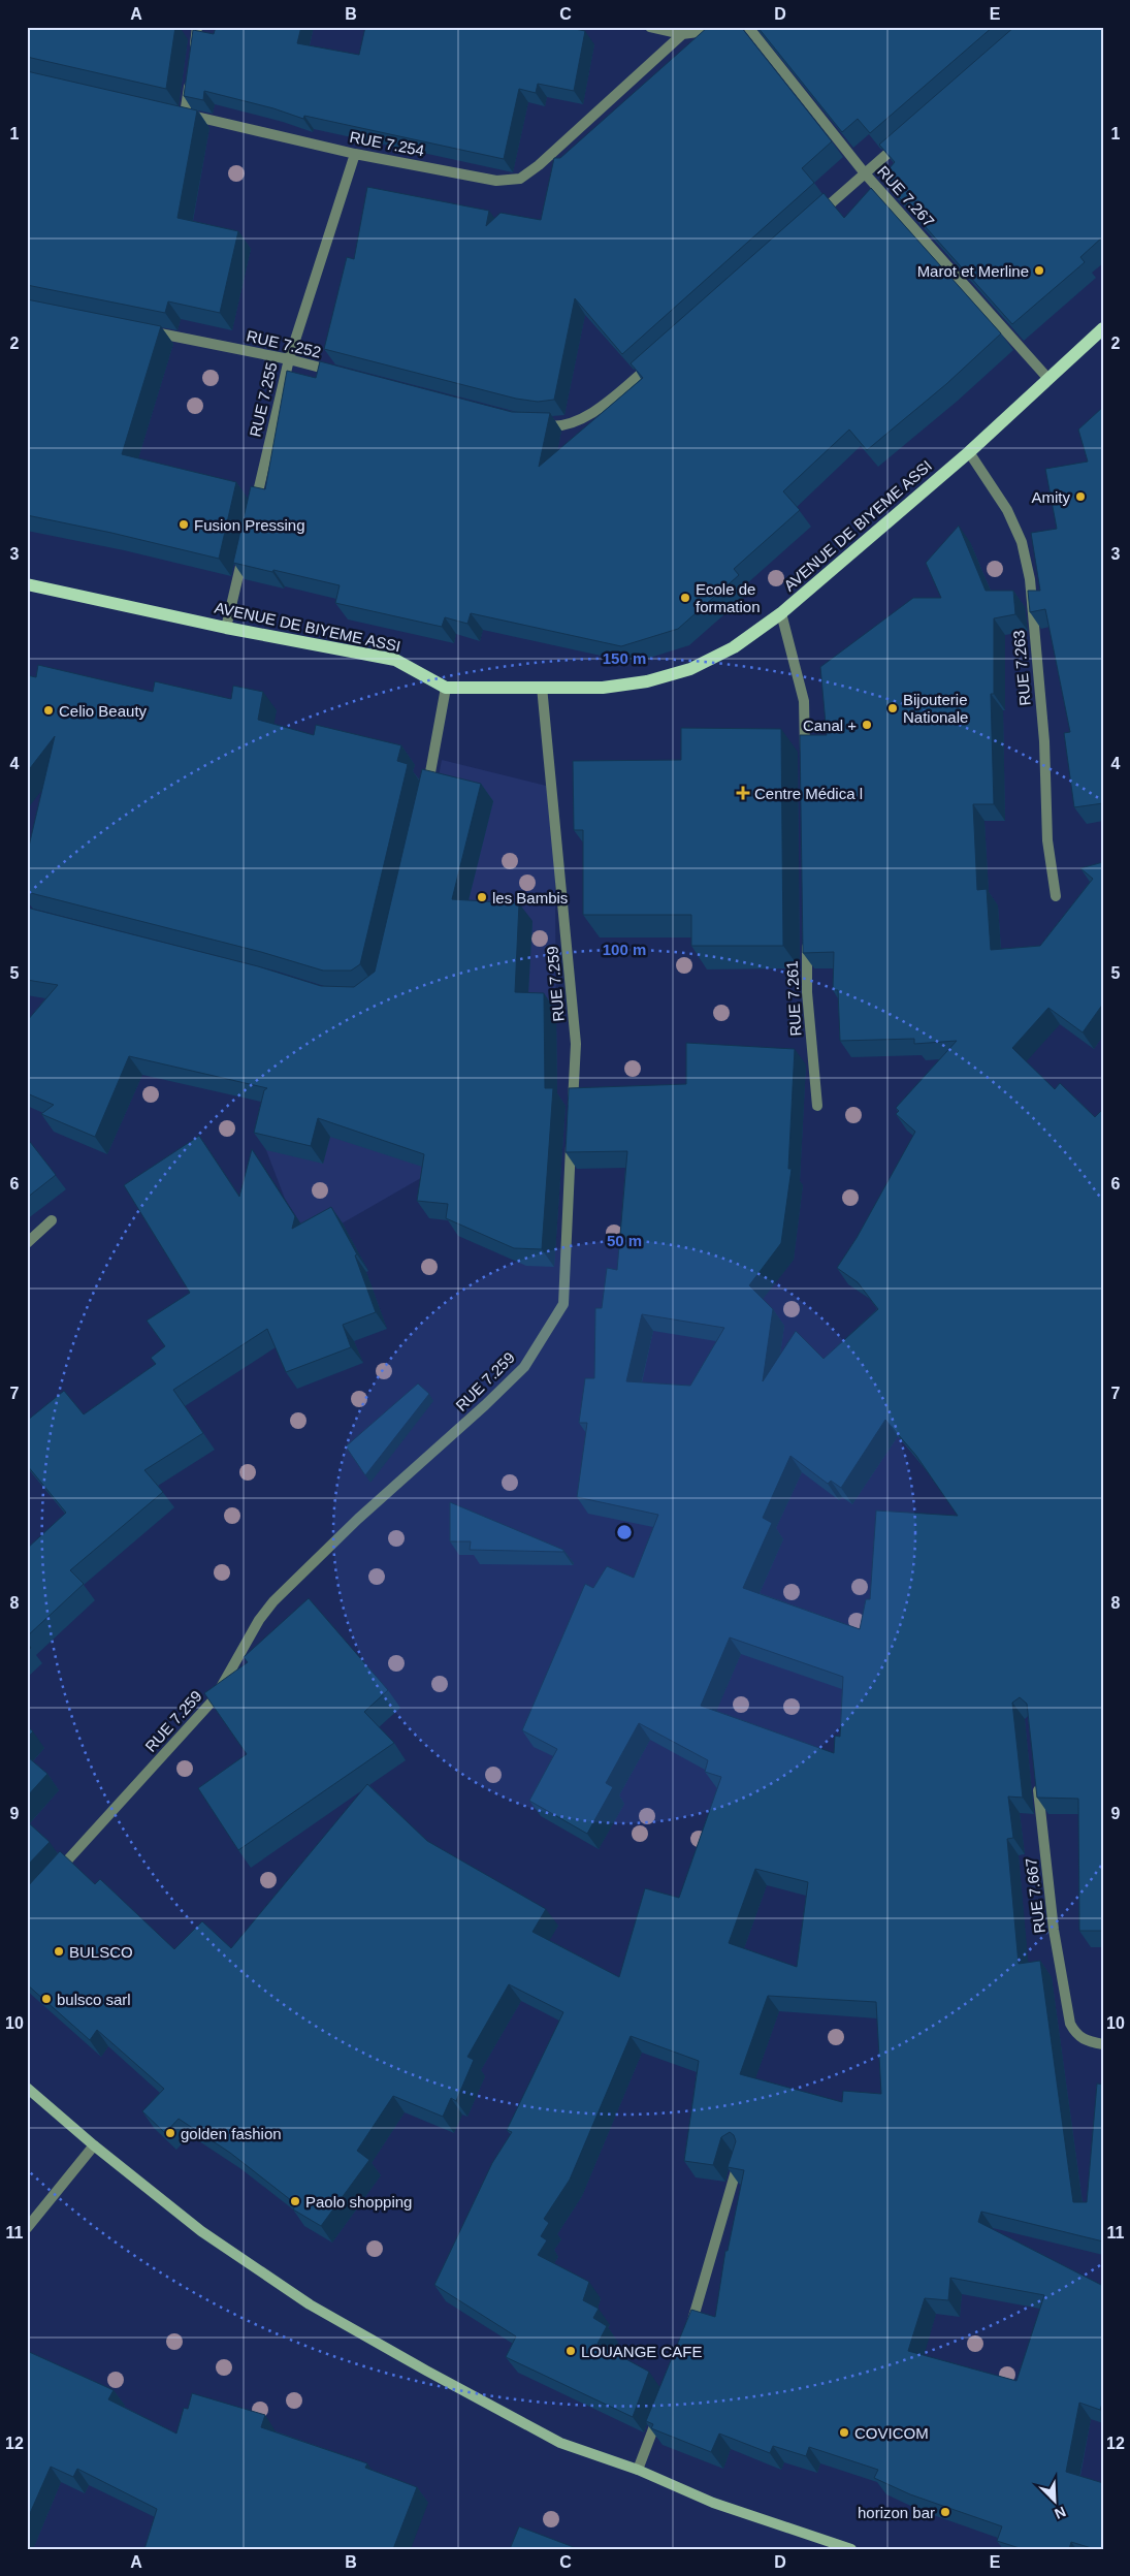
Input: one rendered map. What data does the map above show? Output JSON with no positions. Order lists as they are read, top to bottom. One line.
{"streets":{"main road":["AVENUE DE BIYEME ASSI"],"street":["RUE 7.254","RUE 7.267","RUE 7.252","RUE 7.255","RUE 7.263","RUE 7.259","RUE 7.261","RUE 7.667"]},"crossings":[["RUE 7.254","RUE 7.255"],["RUE 7.267","AVENUE DE BIYEME ASSI"],["RUE 7.252","RUE 7.255"],["AVENUE DE BIYEME ASSI","RUE 7.263"],["AVENUE DE BIYEME ASSI","RUE 7.259"]],"places":{"other":["Marot et Merline","Amity","Fusion Pressing","Ecole de formation","Bijouterie Nationale","Celio Beauty","Canal +","les Bambis","BULSCO","bulsco sarl","golden fashion","Paolo shopping","LOUANGE CAFE","COVICOM","horizon bar"],"health":["Centre Médica l"]},"north":"bottom right","grid":{"columns":["A","B","C","D","E"],"rows":["1","2","3","4","5","6","7","8","9","10","11","12"]},"rings":["150 m","100 m","50 m"]}
